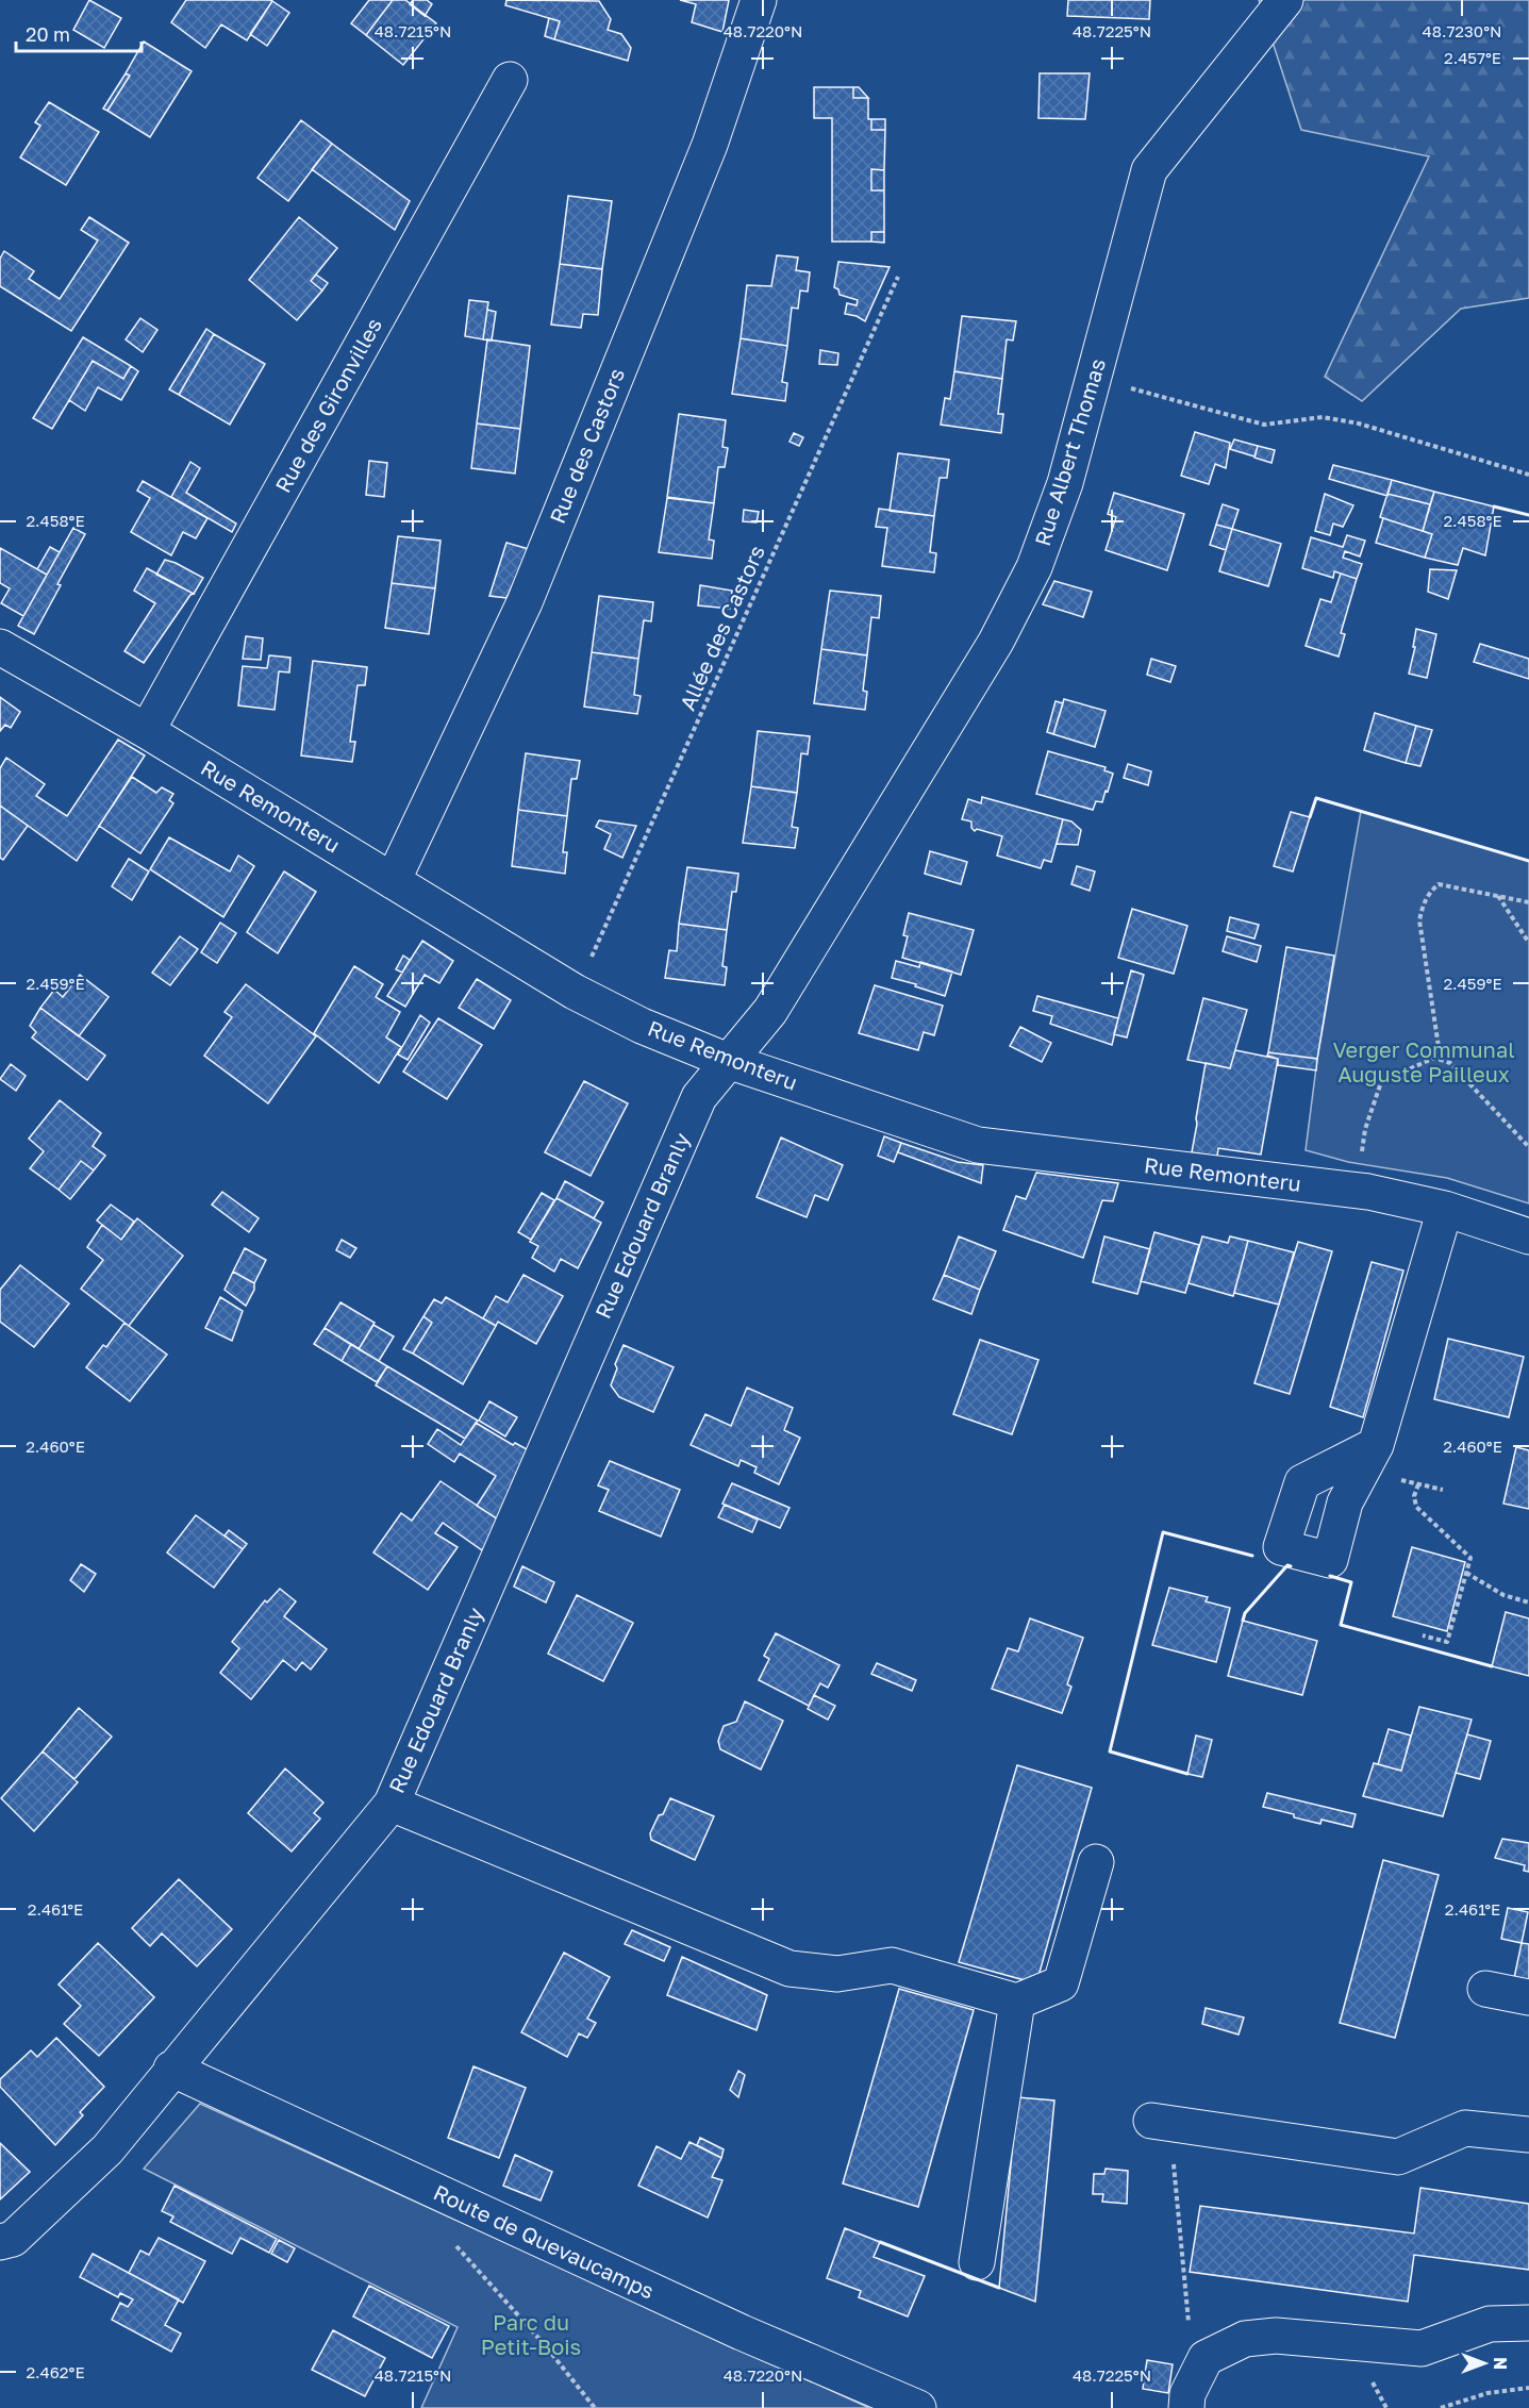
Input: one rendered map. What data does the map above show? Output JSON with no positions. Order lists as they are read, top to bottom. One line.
{"streets":{"street":["Rue des Gironvilles","Rue des Castors","Rue Albert Thomas","Rue Remonteru","Rue Edouard Branly","Route de Quevaucamps"],"path":["Allée des Castors"]},"crossings":[["Rue des Gironvilles","Rue Remonteru"],["Rue des Castors","Rue Remonteru"],["Rue Albert Thomas","Rue Remonteru"],["Rue Albert Thomas","Rue Edouard Branly"],["Allée des Castors","Rue Remonteru"],["Rue Remonteru","Rue Edouard Branly"],["Rue Edouard Branly","Route de Quevaucamps"]],"parks":["Verger Communal Auguste Pailleux","Parc du Petit-Bois"],"scale_bar":"20 m","north":"right","coordinates":["48.7215°N","48.7220°N","48.7225°N","48.7230°N","2.457°E","2.458°E","2.459°E","2.460°E","2.461°E","2.462°E"]}
